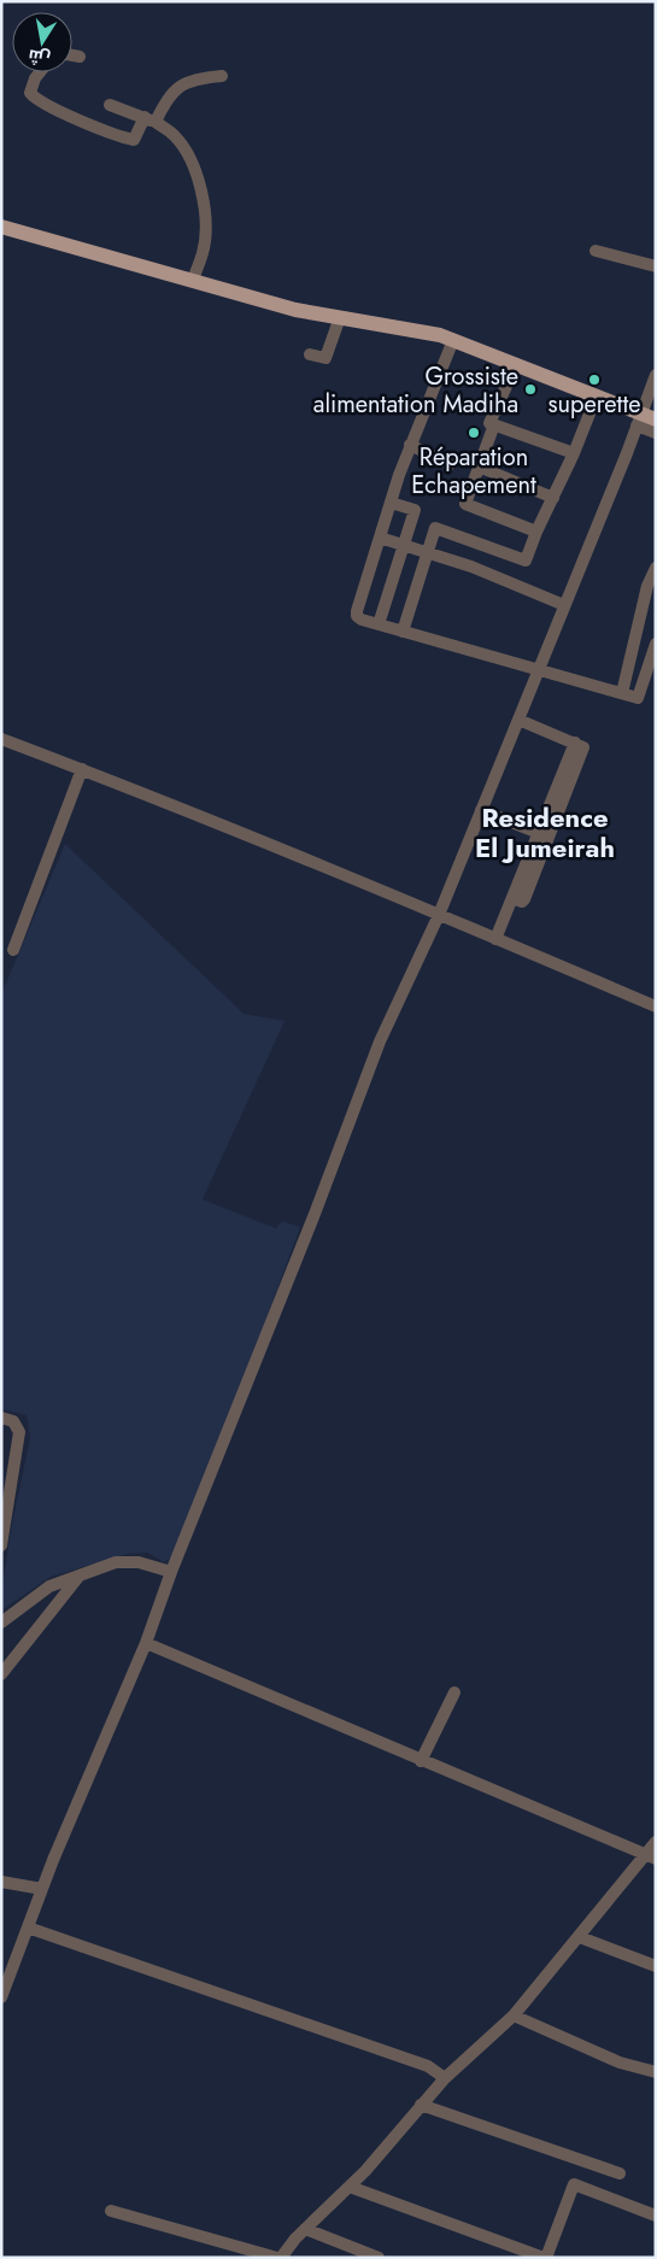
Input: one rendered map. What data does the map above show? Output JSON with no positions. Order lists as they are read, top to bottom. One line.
{"districts":["Residence El Jumeirah"],"places":["superette","Grossiste alimentation Madiha","Réparation Echapement"],"north":"bottom"}
